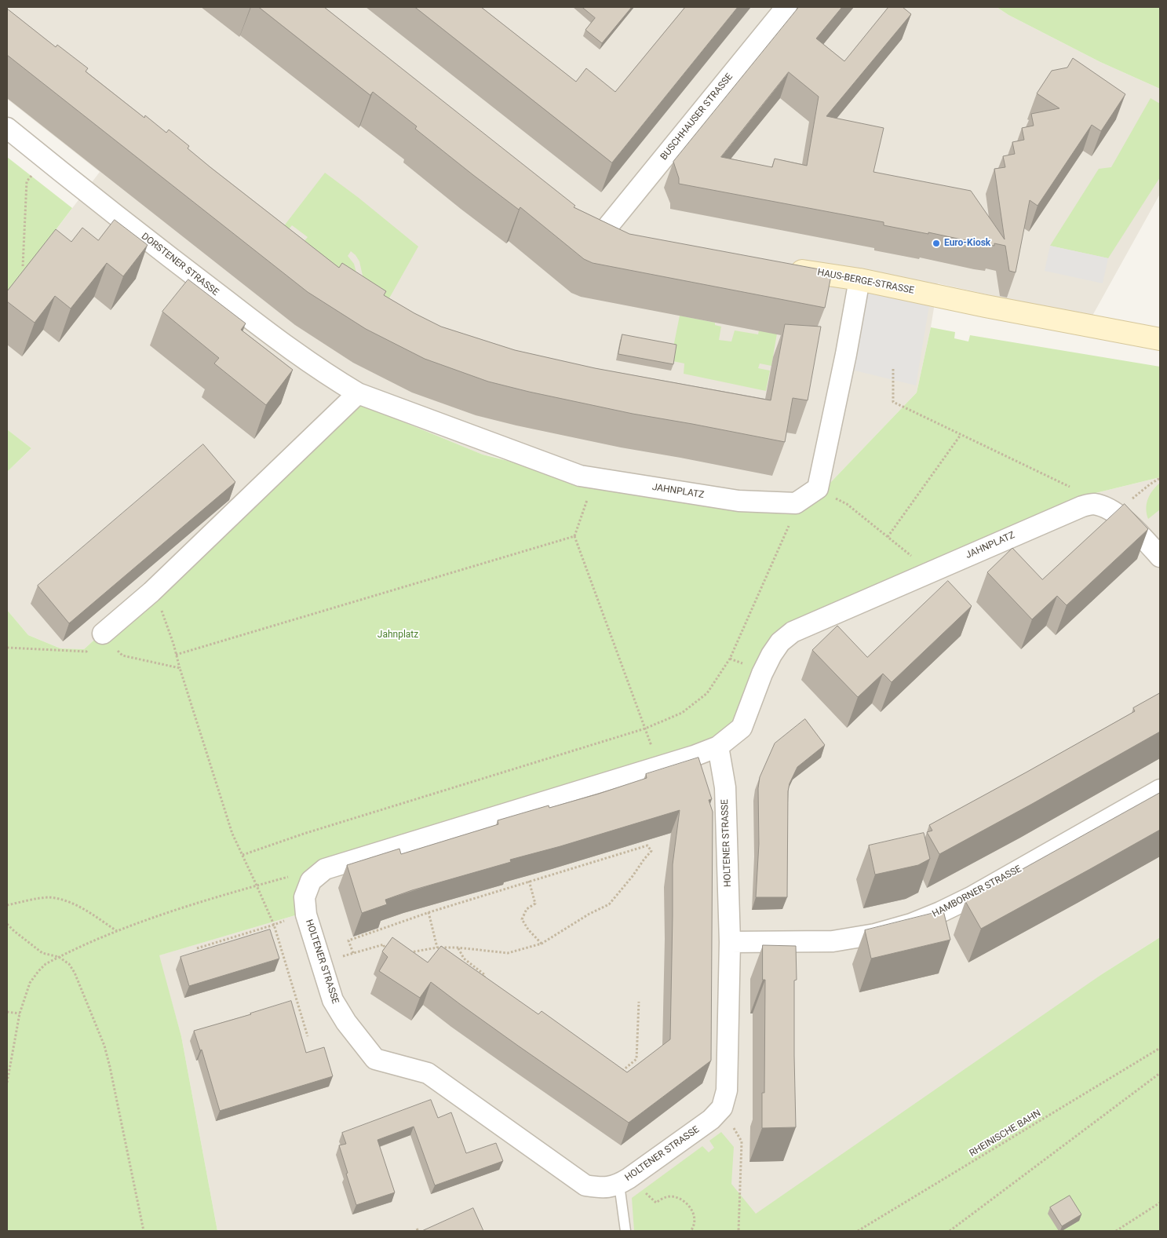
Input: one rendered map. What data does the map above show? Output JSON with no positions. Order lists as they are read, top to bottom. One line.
{"streets":{"main road":["HAUS-BERGE-STRASSE"],"street":["BUSCHHAUSER STRASSE","DORSTENER STRASSE","JAHNPLATZ","HOLTENER STRASSE","HAMBORNER STRASSE"],"path":["RHEINISCHE BAHN"]},"crossings":[["DORSTENER STRASSE","JAHNPLATZ"],["JAHNPLATZ","HOLTENER STRASSE"],["HOLTENER STRASSE","HAMBORNER STRASSE"]],"parks":["Jahnplatz"],"places":["Euro-Kiosk"]}
